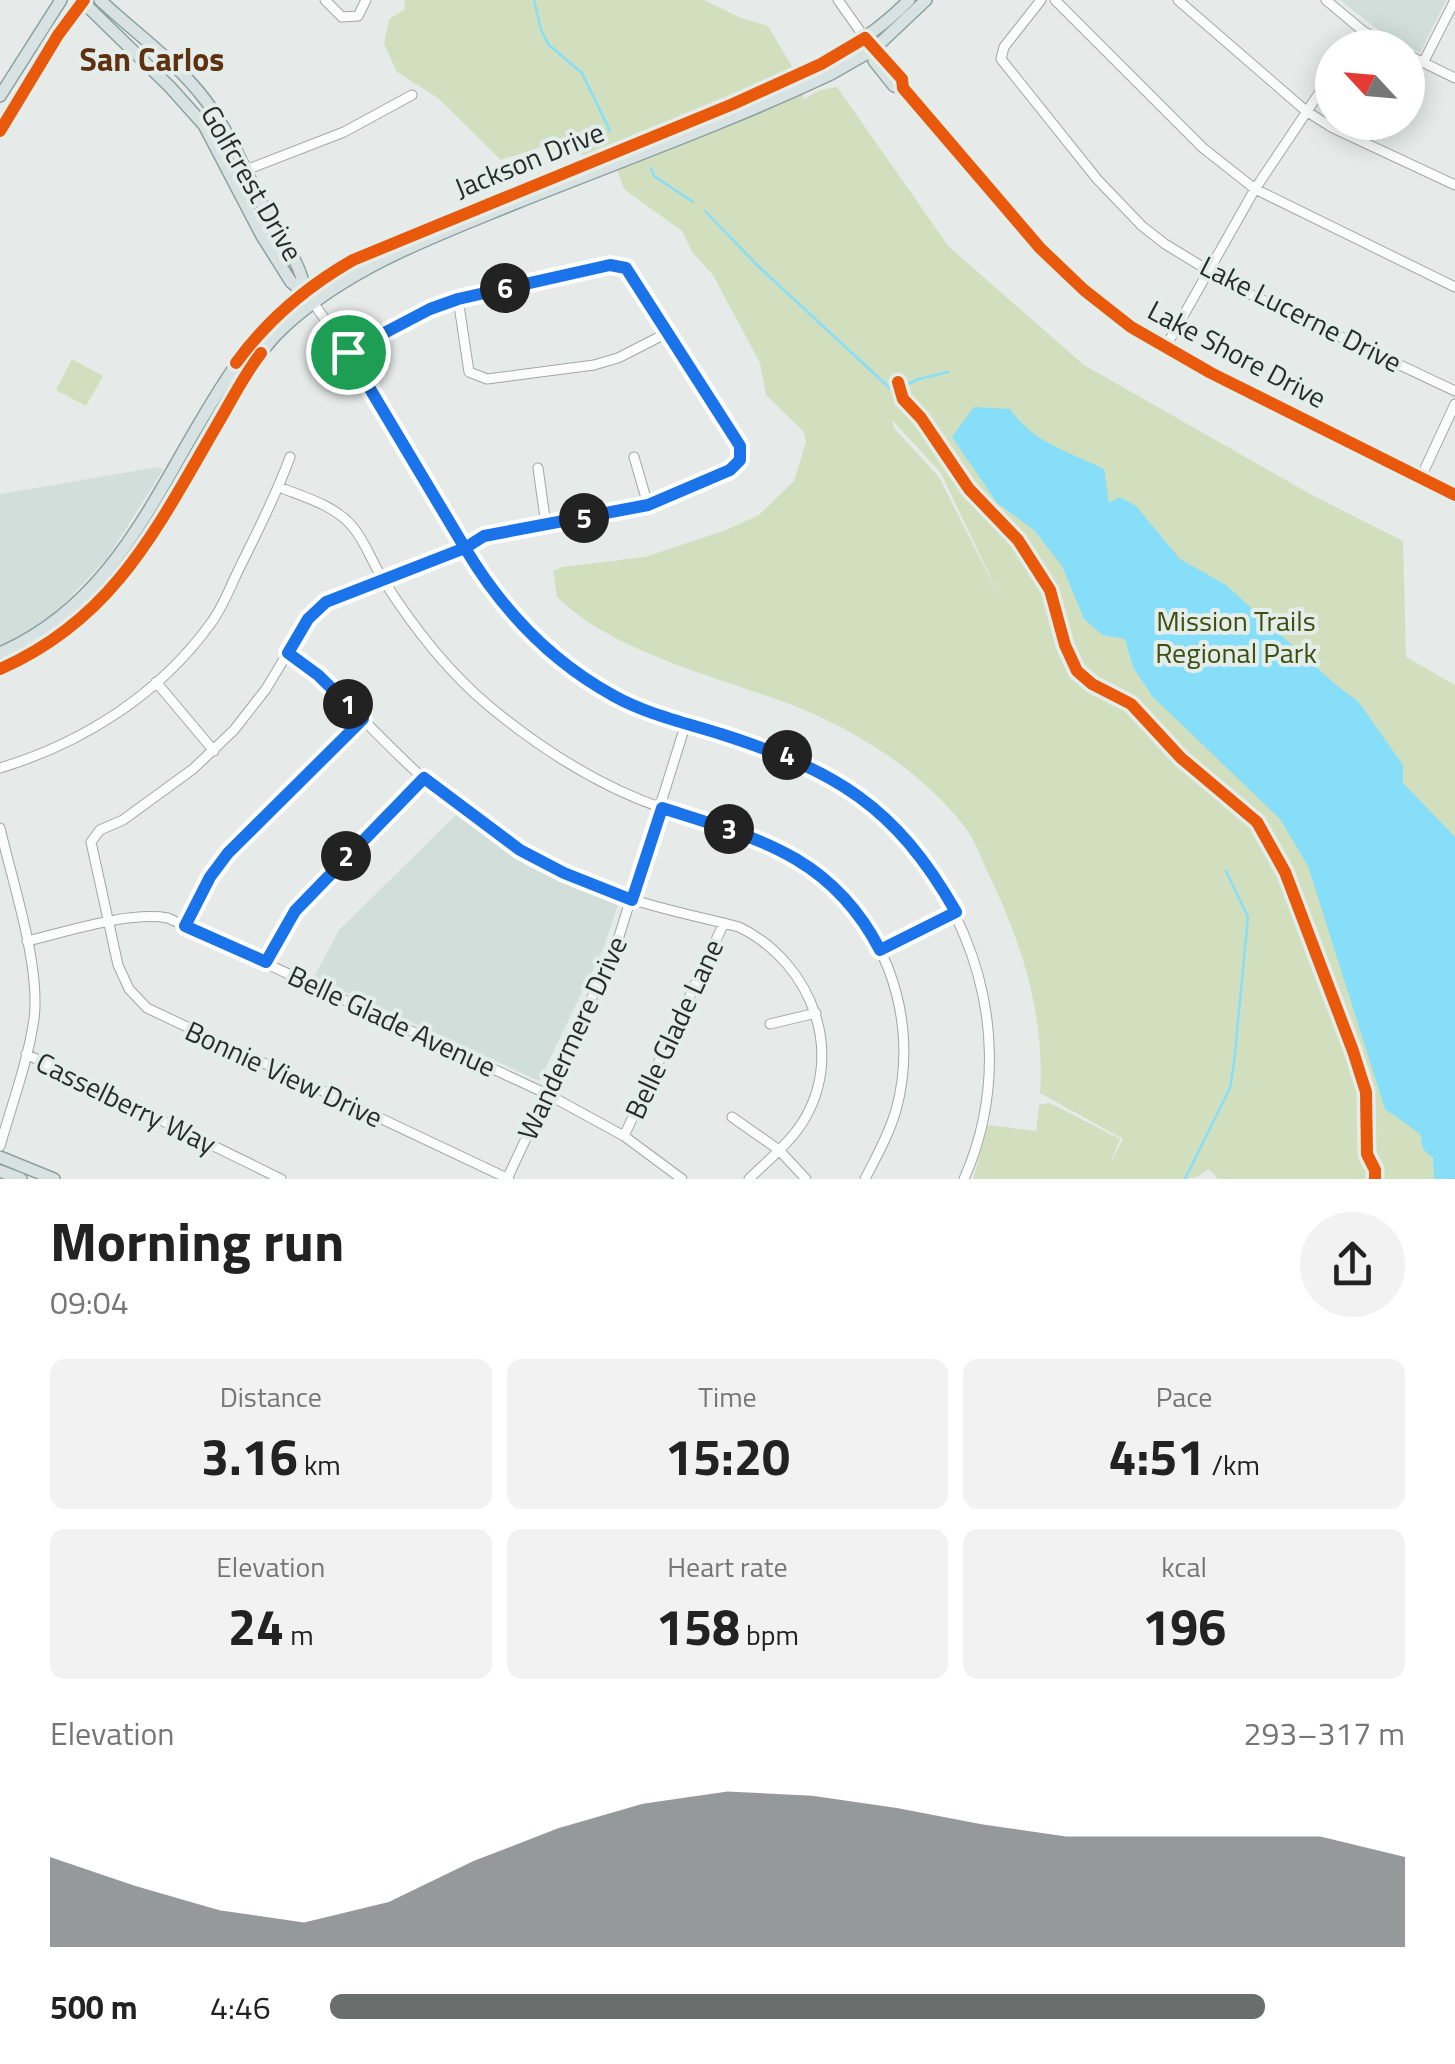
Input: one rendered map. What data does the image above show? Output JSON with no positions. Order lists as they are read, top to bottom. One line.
{"streets":{"main road":["Jackson Drive","Golfcrest Drive","Lake Shore Drive"],"street":["Lake Lucerne Drive","Belle Glade Avenue","Belle Glade Lane","Wandermere Drive","Bonnie View Drive","Casselberry Way"]},"crossings":[["Jackson Drive","Golfcrest Drive"],["Jackson Drive","Lake Shore Drive"],["Golfcrest Drive","Wandermere Drive"],["Belle Glade Avenue","Belle Glade Lane"],["Belle Glade Avenue","Wandermere Drive"],["Belle Glade Avenue","Bonnie View Drive"],["Wandermere Drive","Bonnie View Drive"]],"districts":["San Carlos"],"parks":["Mission Trails Regional Park"],"north":"top left","page":{"pins":["6","5","1","4","3","2"],"heading":["Morning run","09:04"],"stats":[["Distance","3.16 km"],["Time","15:20"],["Pace","4:51 /km"],["Elevation","24 m"],["Heart rate","158 bpm"],["kcal","196"]],"chart":["Elevation","293–317 m"],"list":[{"name":"500 m","note":"4:46"}]}}
